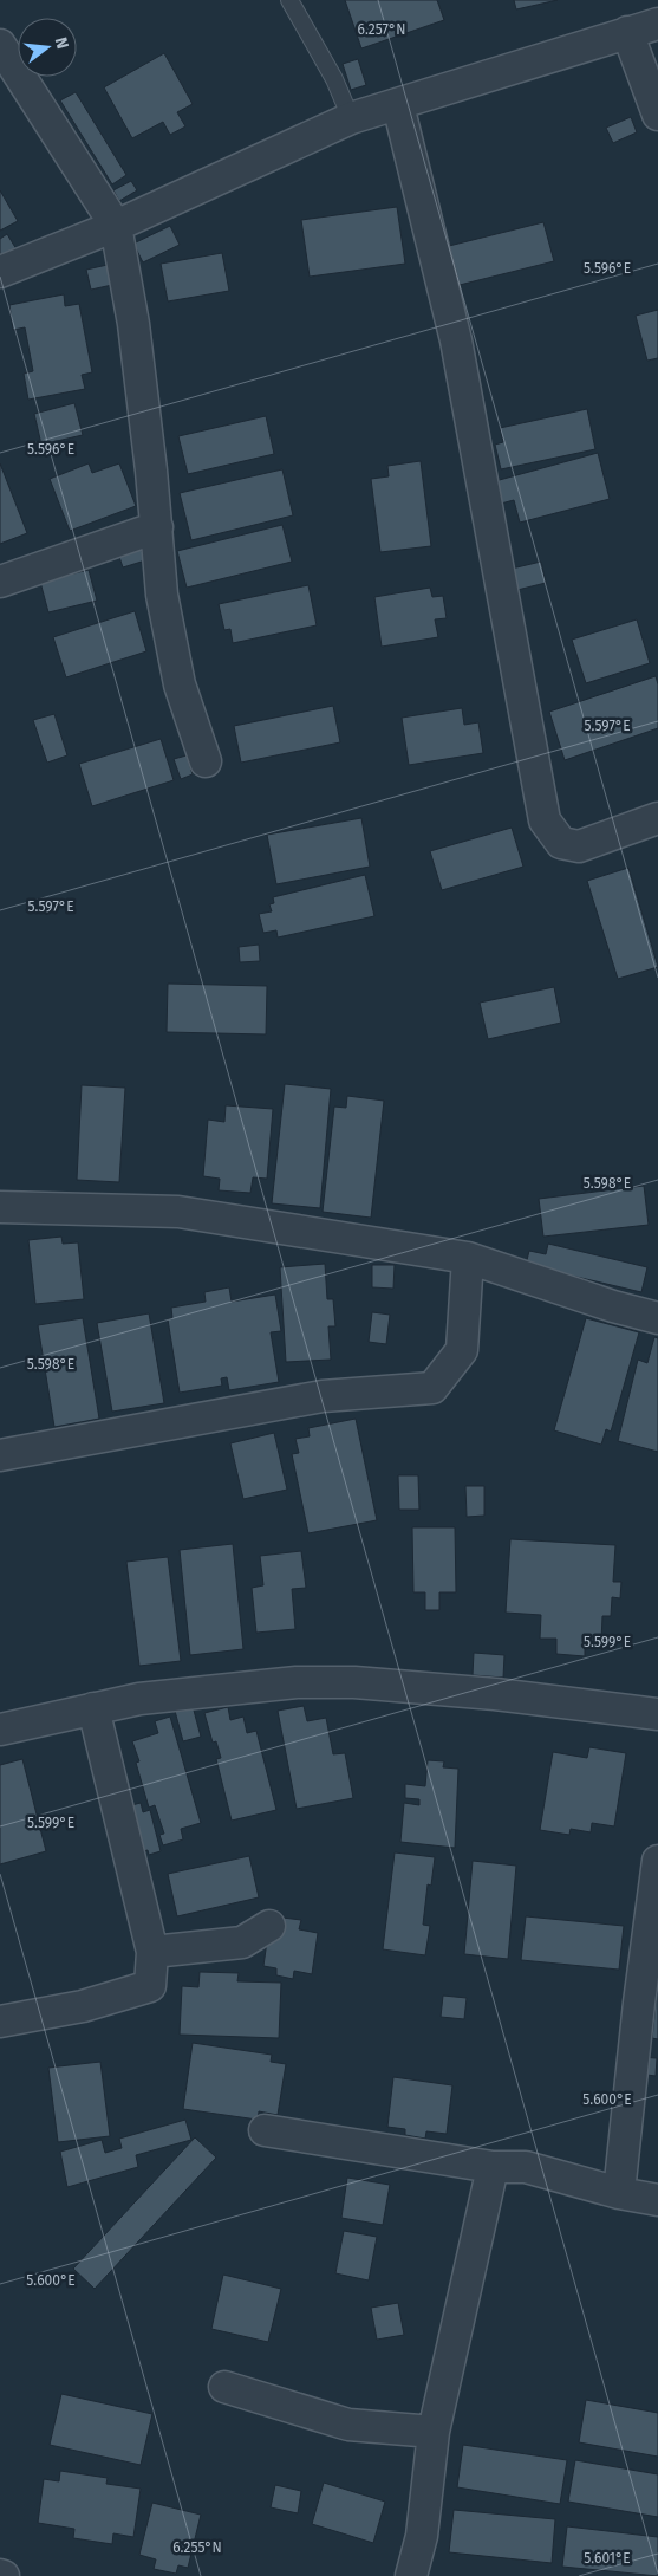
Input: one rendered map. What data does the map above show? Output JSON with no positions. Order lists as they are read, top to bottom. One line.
{"north":"right","coordinates":["6.257°N","5.596°E","5.597°E","5.598°E","5.599°E","5.600°E","6.255°N","5.601°E"]}
